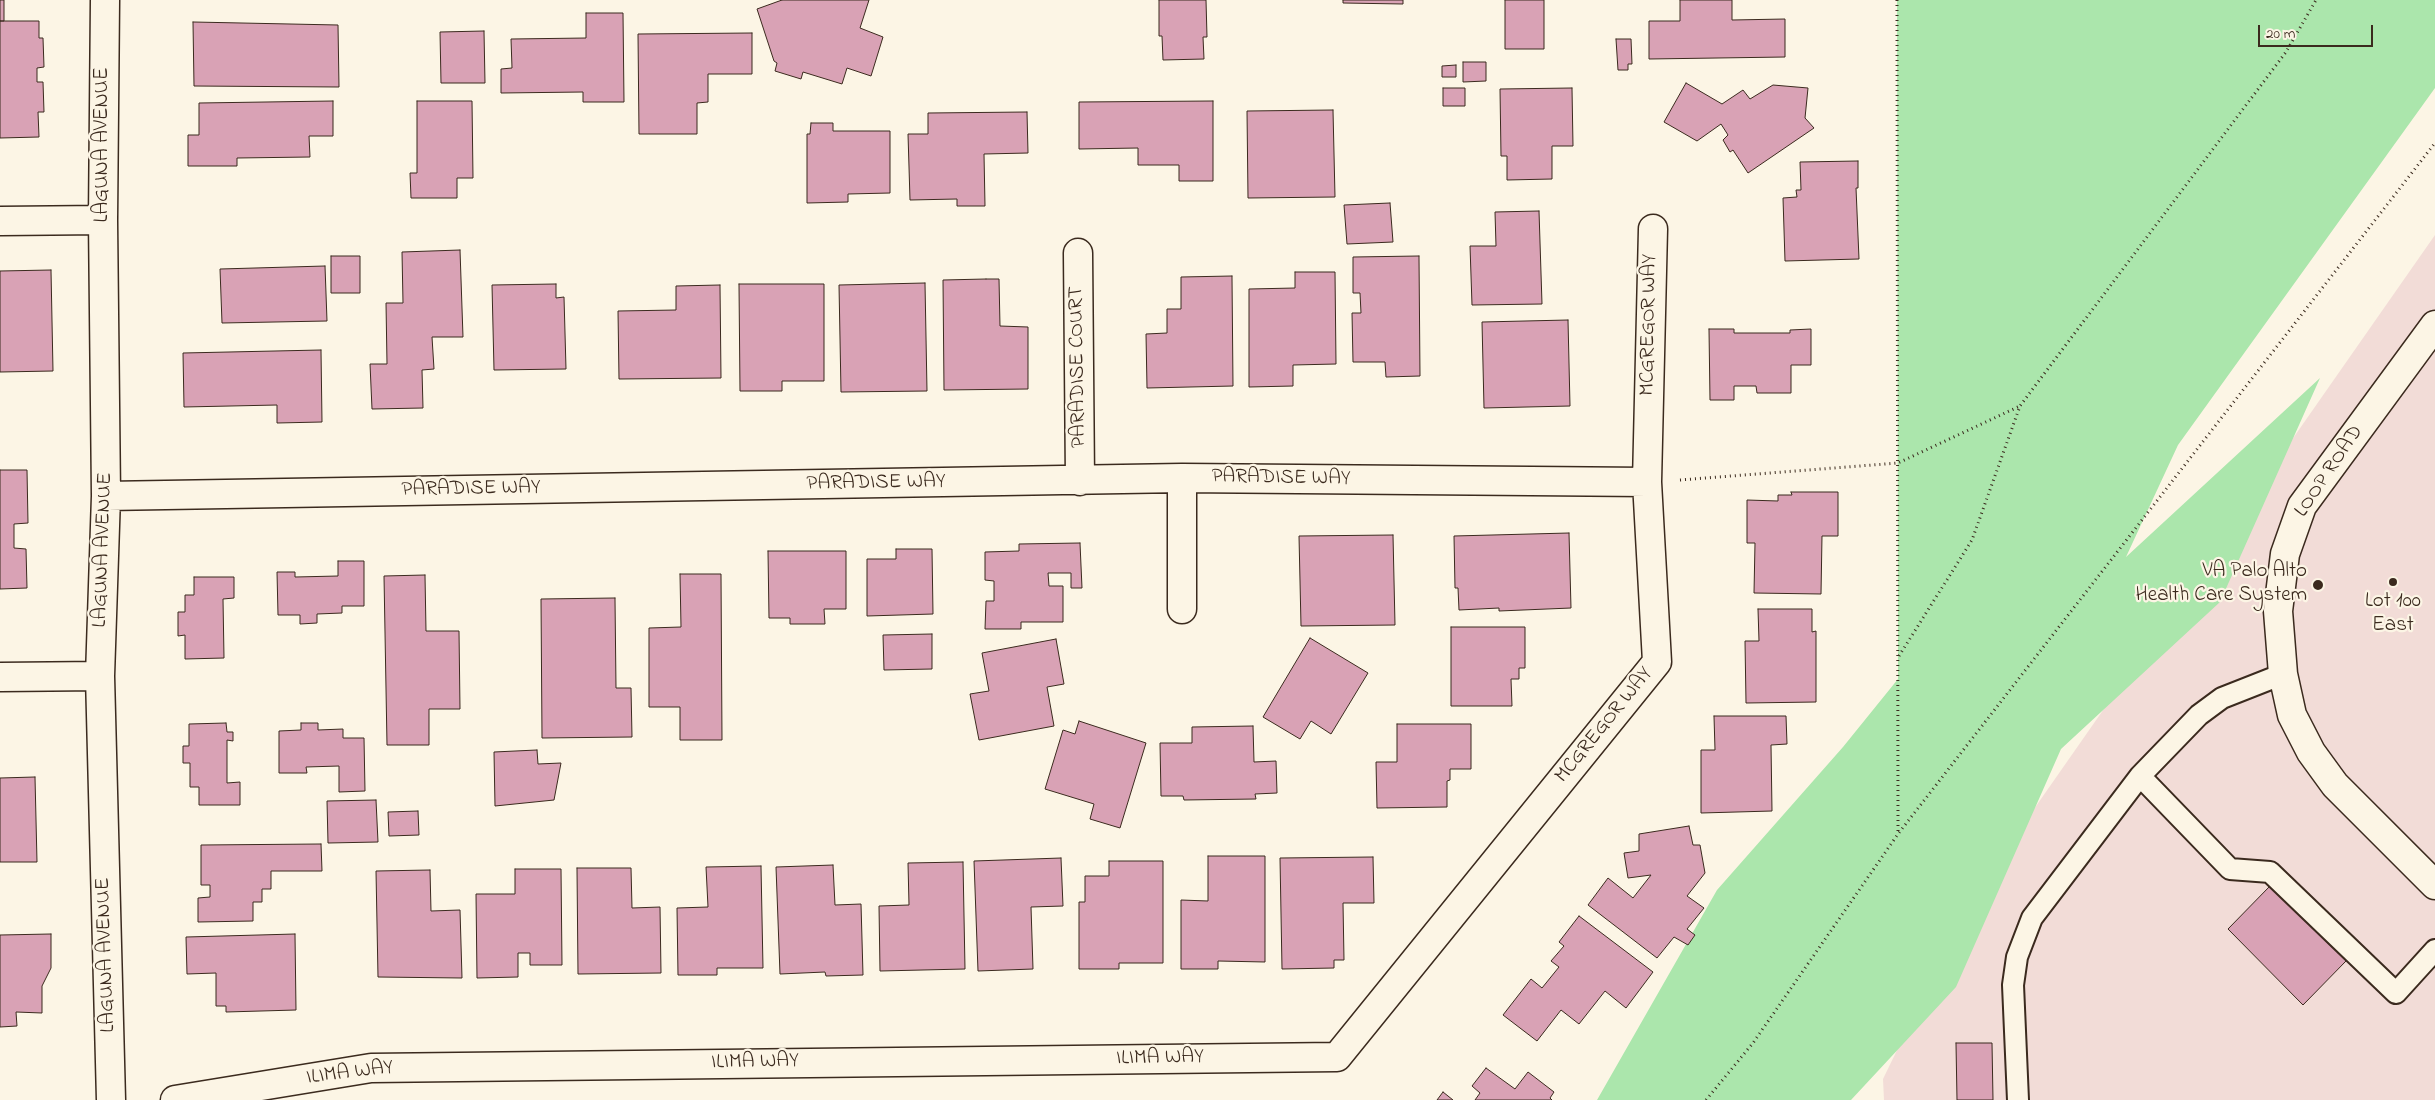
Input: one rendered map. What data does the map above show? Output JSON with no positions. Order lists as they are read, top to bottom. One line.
{"streets":{"street":["LAGUNA AVENUE","MCGREGOR WAY","PARADISE COURT","LOOP ROAD","PARADISE WAY","ILIMA WAY"]},"crossings":[["LAGUNA AVENUE","PARADISE WAY"],["MCGREGOR WAY","PARADISE WAY"],["MCGREGOR WAY","ILIMA WAY"],["PARADISE COURT","PARADISE WAY"]],"places":["Lot 100 East","VA Palo Alto Health Care System"],"scale_bar":"20 m"}
